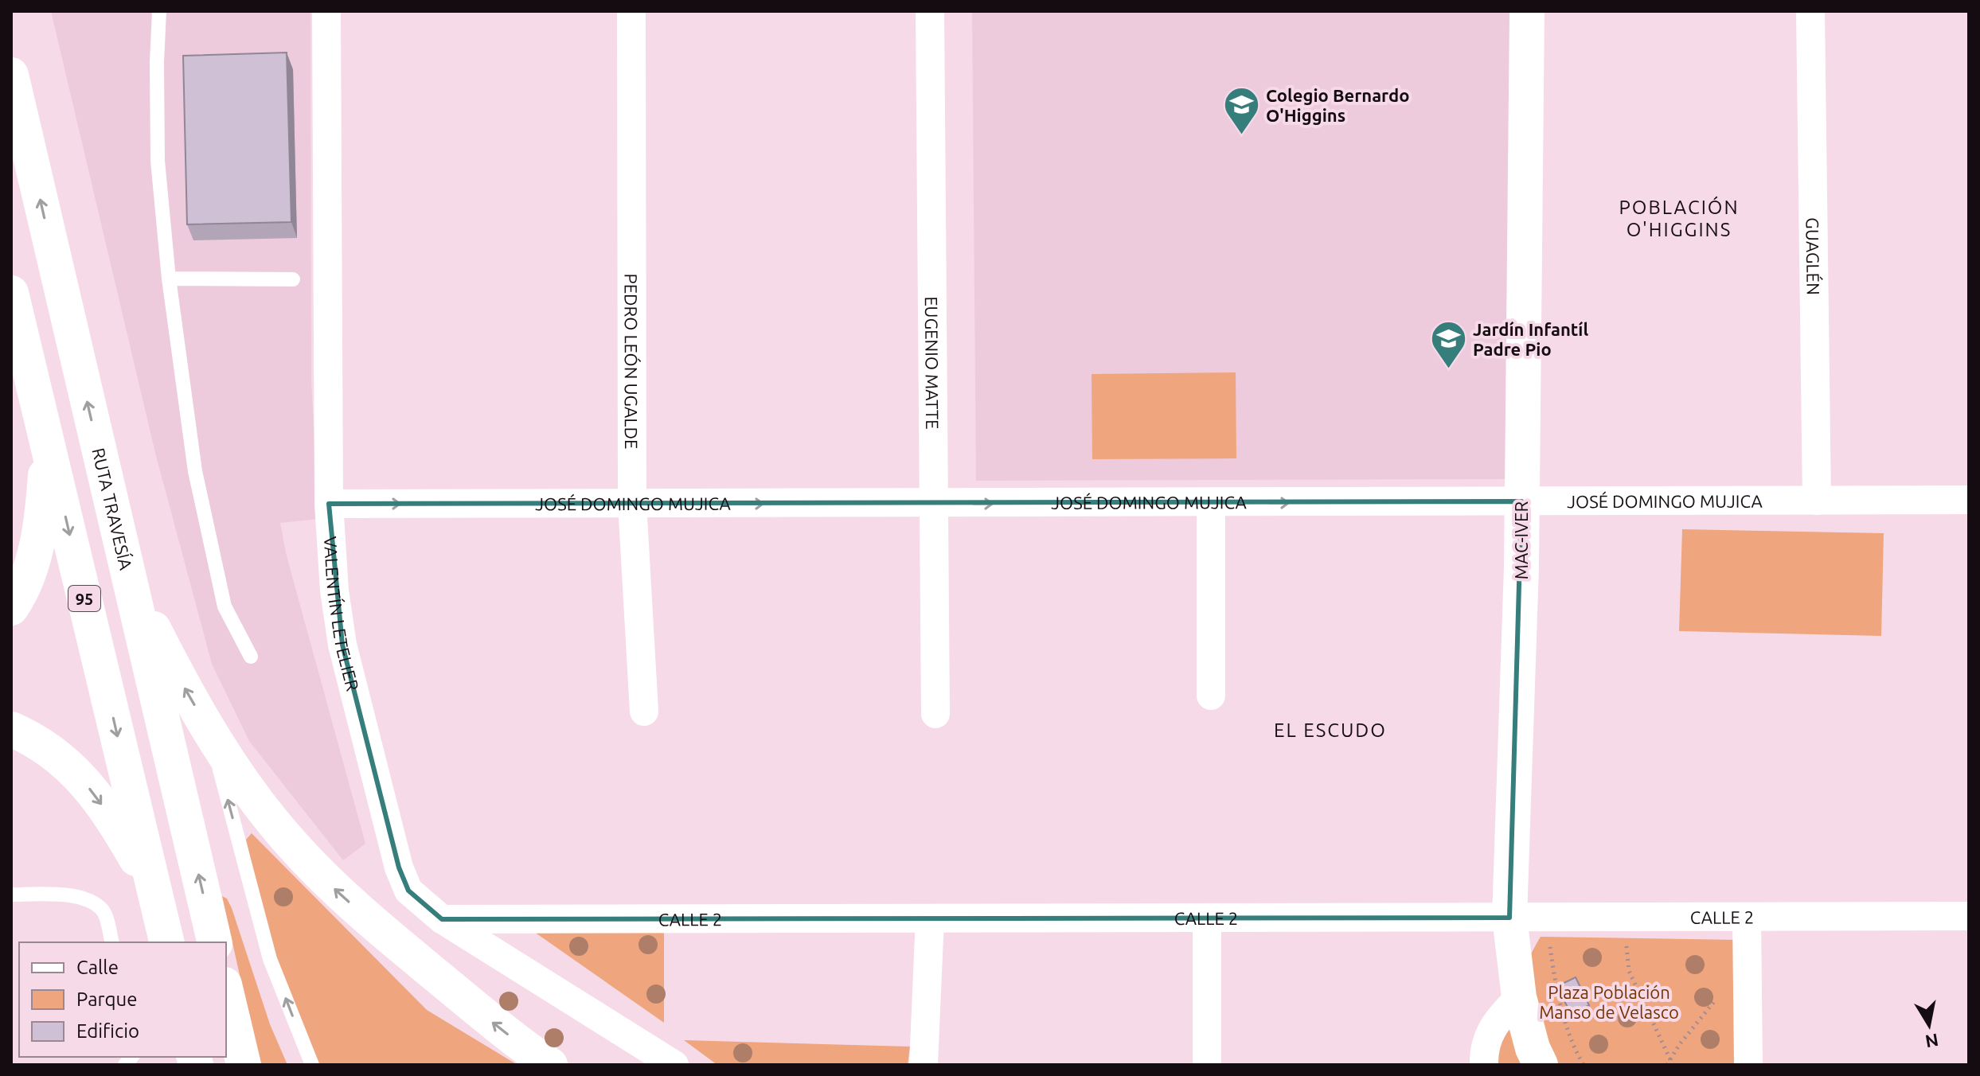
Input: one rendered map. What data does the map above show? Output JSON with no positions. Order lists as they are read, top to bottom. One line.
{"streets":{"main road":["RUTA TRAVESÍA","MAC-IVER","95"],"street":["GUAGLÉN","PEDRO LEÓN UGALDE","EUGENIO MATTE","JOSÉ DOMINGO MUJICA","VALENTÍN LETELIER","CALLE 2"]},"crossings":[["GUAGLÉN","JOSÉ DOMINGO MUJICA"],["PEDRO LEÓN UGALDE","JOSÉ DOMINGO MUJICA"],["EUGENIO MATTE","JOSÉ DOMINGO MUJICA"],["JOSÉ DOMINGO MUJICA","MAC-IVER"],["JOSÉ DOMINGO MUJICA","VALENTÍN LETELIER"],["MAC-IVER","CALLE 2"],["VALENTÍN LETELIER","CALLE 2"]],"one_way":["JOSÉ DOMINGO MUJICA"],"districts":["POBLACIÓN O'HIGGINS","EL ESCUDO"],"parks":["Plaza Población Manso de Velasco"],"places":{"school or university":["Colegio Bernardo O'Higgins","Jardín Infantíl Padre Pio"]},"legend":["Calle","Parque","Edificio"],"north":"bottom"}
